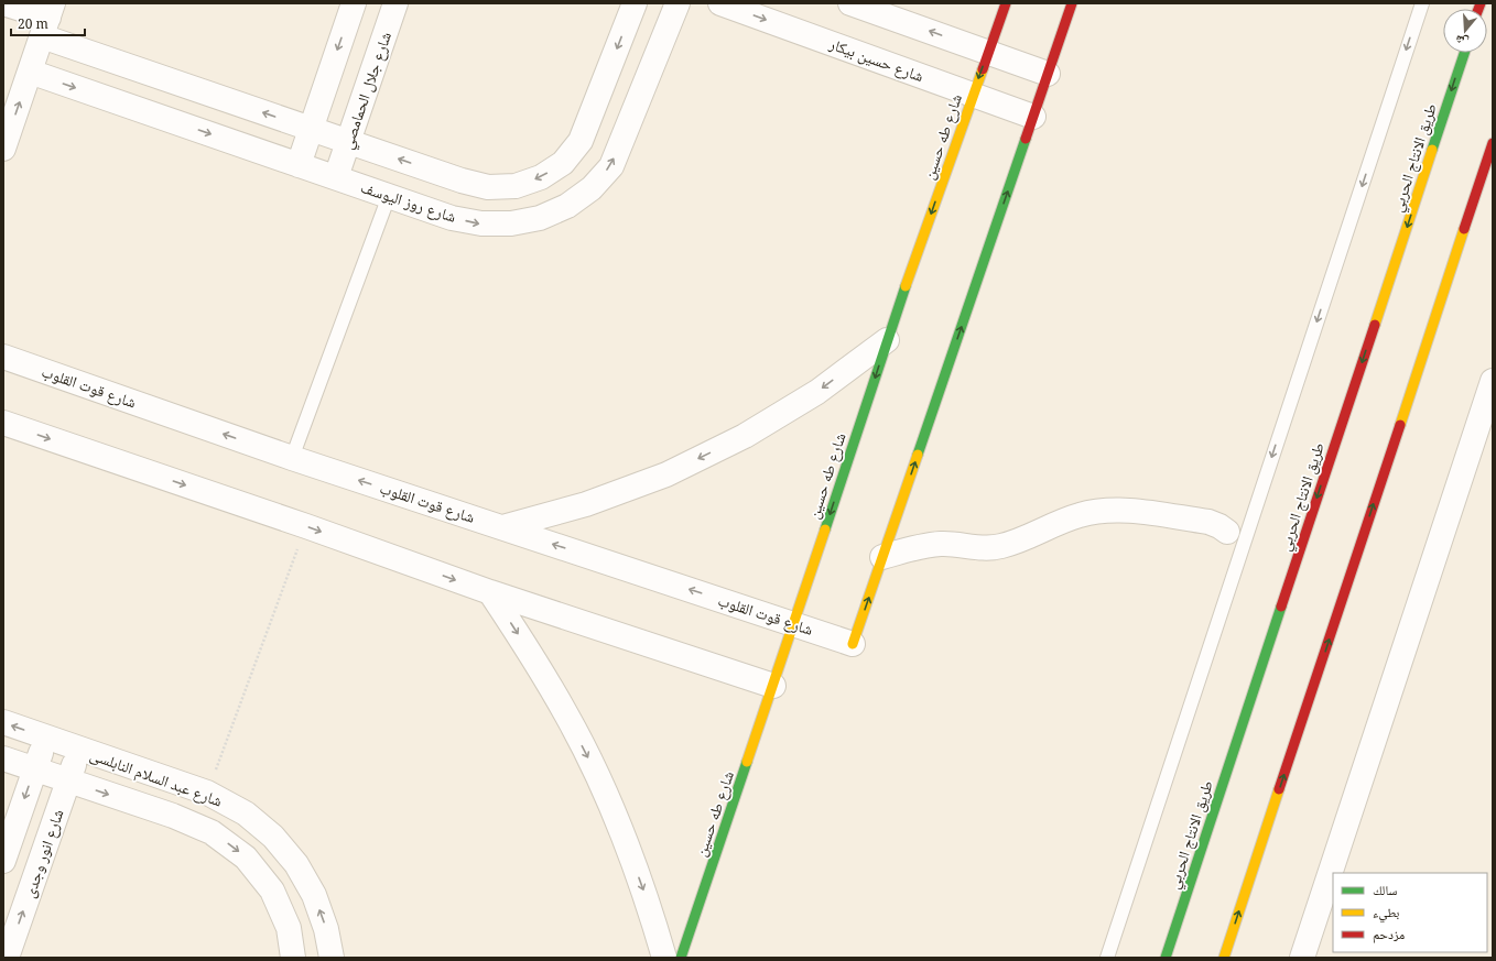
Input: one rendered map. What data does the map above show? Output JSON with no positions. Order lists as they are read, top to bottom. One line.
{"streets":{"main road":["شارع طه حسين","طريق الانتاج الحربي"],"street":["شارع حسين بيكار","شارع جلال الحمامصي","شارع روز اليوسف","شارع قوت القلوب","شارع عبد السلام النابلسى","شارع انور وجدى"]},"crossings":[["شارع حسين بيكار","شارع طه حسين"],["شارع جلال الحمامصي","شارع روز اليوسف"],["شارع طه حسين","شارع قوت القلوب"],["شارع عبد السلام النابلسى","شارع انور وجدى"]],"one_way":["شارع روز اليوسف"],"legend":["سالك","بطيء","مزدحم"],"scale_bar":"20 m","north":"bottom"}
